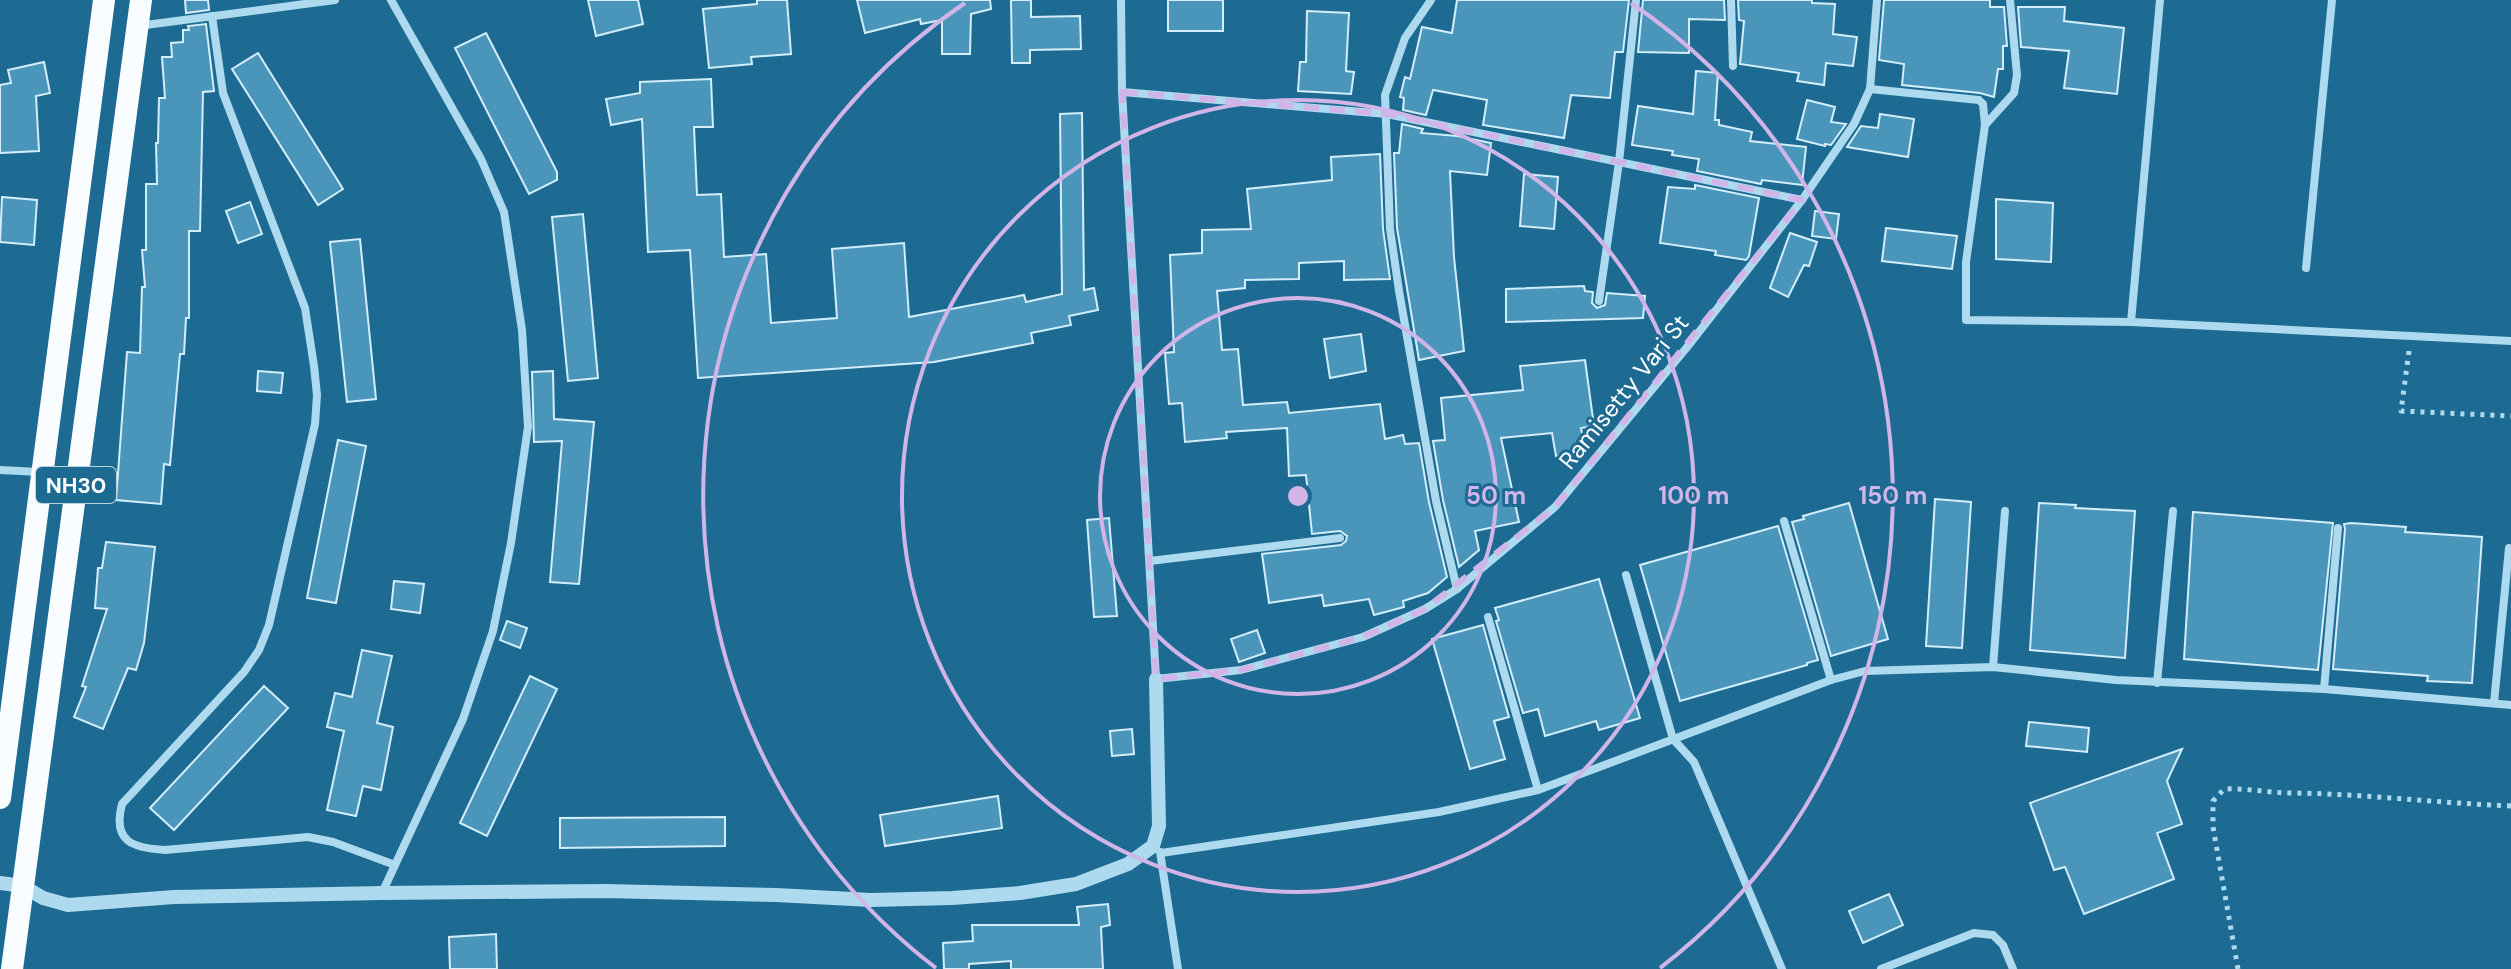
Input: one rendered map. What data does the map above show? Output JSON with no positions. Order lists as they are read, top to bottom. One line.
{"streets":{"highway":["NH30"],"street":["Ramisetty Vari St"]},"rings":["50 m","100 m","150 m"]}
